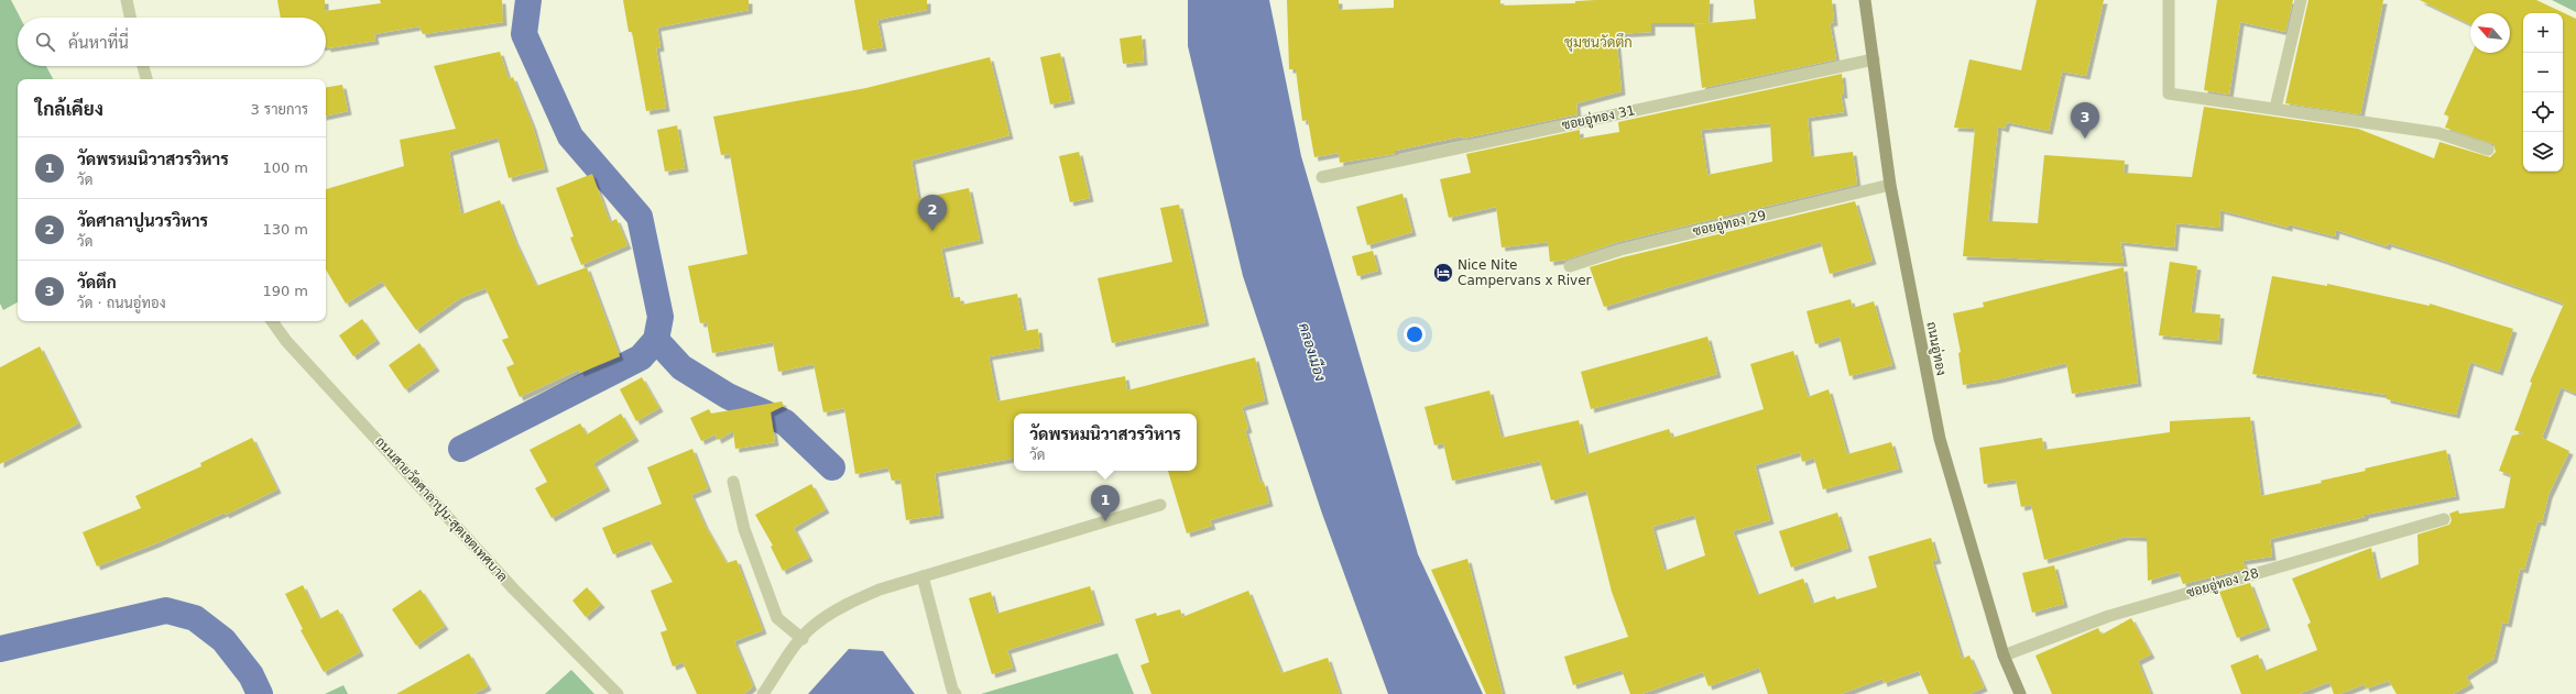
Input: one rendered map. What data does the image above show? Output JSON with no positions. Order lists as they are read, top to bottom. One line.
{"streets":{"main road":["ถนนอู่ทอง"],"street":["ซอยอู่ทอง 31","ซอยอู่ทอง 29","ถนนสายวัดศาลาปูน-สุดเขตเทศบาล","ซอยอู่ทอง 28"]},"crossings":[["ซอยอู่ทอง 31","ถนนอู่ทอง"],["ซอยอู่ทอง 29","ถนนอู่ทอง"],["ถนนอู่ทอง","ซอยอู่ทอง 28"]],"districts":["ชุมชนวัดตึก"],"water":["คลองเมือง"],"places":{"hotel":["Nice Nite Campervans x River"]},"north":"top left","page":{"map_buttons":["+","−"],"search":"ค้นหาที่นี่","heading":["ใกล้เคียง","3 รายการ"],"pins":["3","2","1"],"list":[{"mark":"1","name":"วัดพรหมนิวาสวรวิหาร","note":"วัด","value":"100 m"},{"mark":"2","name":"วัดศาลาปูนวรวิหาร","note":"วัด","value":"130 m"},{"mark":"3","name":"วัดตึก","note":"วัด · ถนนอู่ทอง","value":"190 m"}],"popup":["วัดพรหมนิวาสวรวิหาร","วัด"]}}
